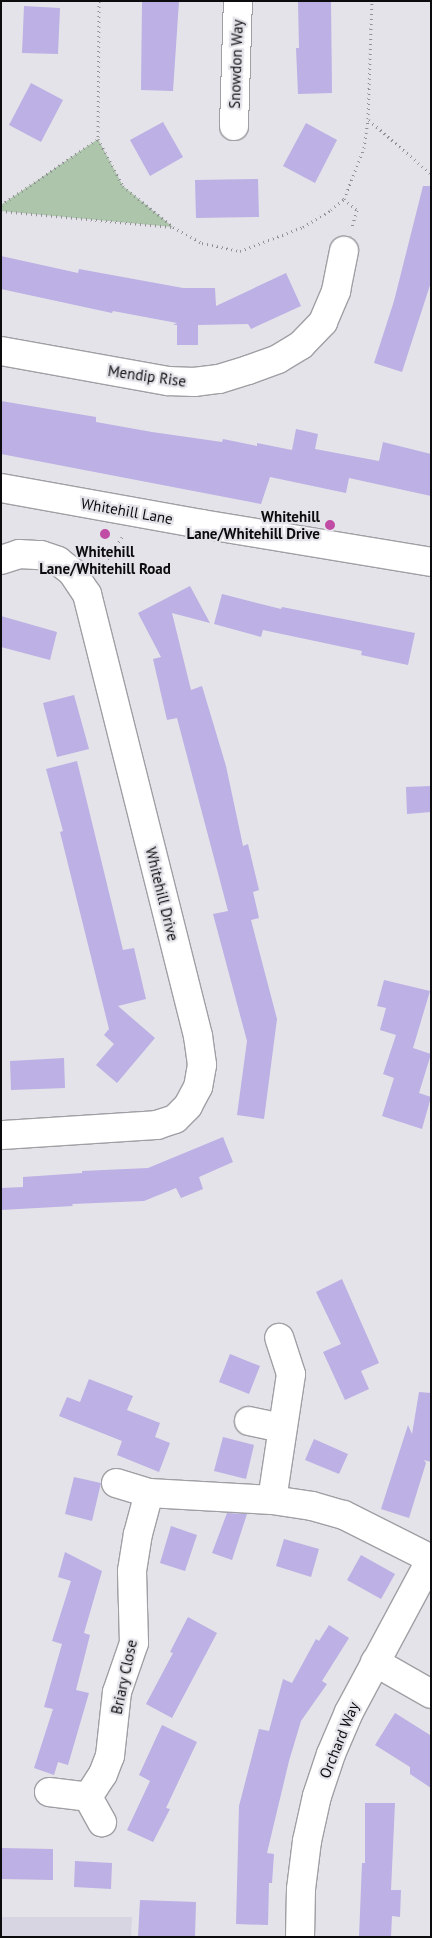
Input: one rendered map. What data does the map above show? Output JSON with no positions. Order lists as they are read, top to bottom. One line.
{"streets":{"street":["Snowdon Way","Mendip Rise","Whitehill Lane","Whitehill Drive","Briary Close","Orchard Way"]},"places":["Whitehill Lane/Whitehill Drive","Whitehill Lane/Whitehill Road"]}
